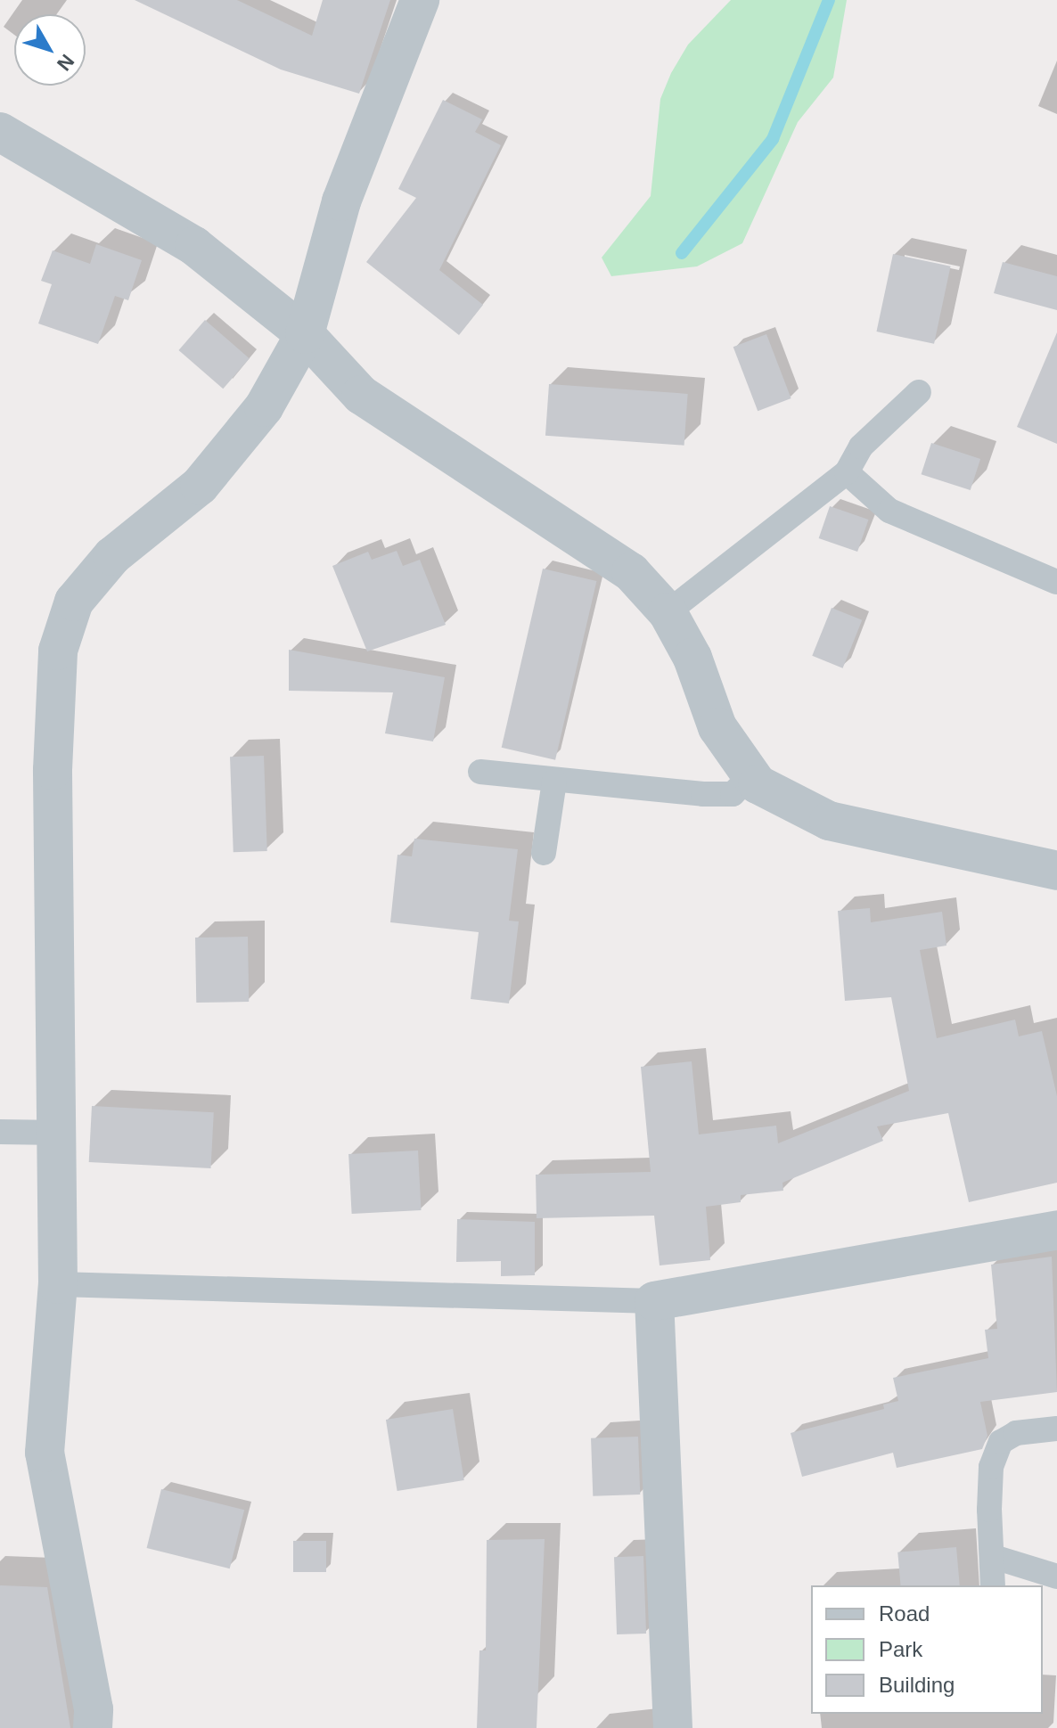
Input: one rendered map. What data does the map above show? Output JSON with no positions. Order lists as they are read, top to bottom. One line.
{"legend":["Road","Park","Building"],"north":"bottom right"}
